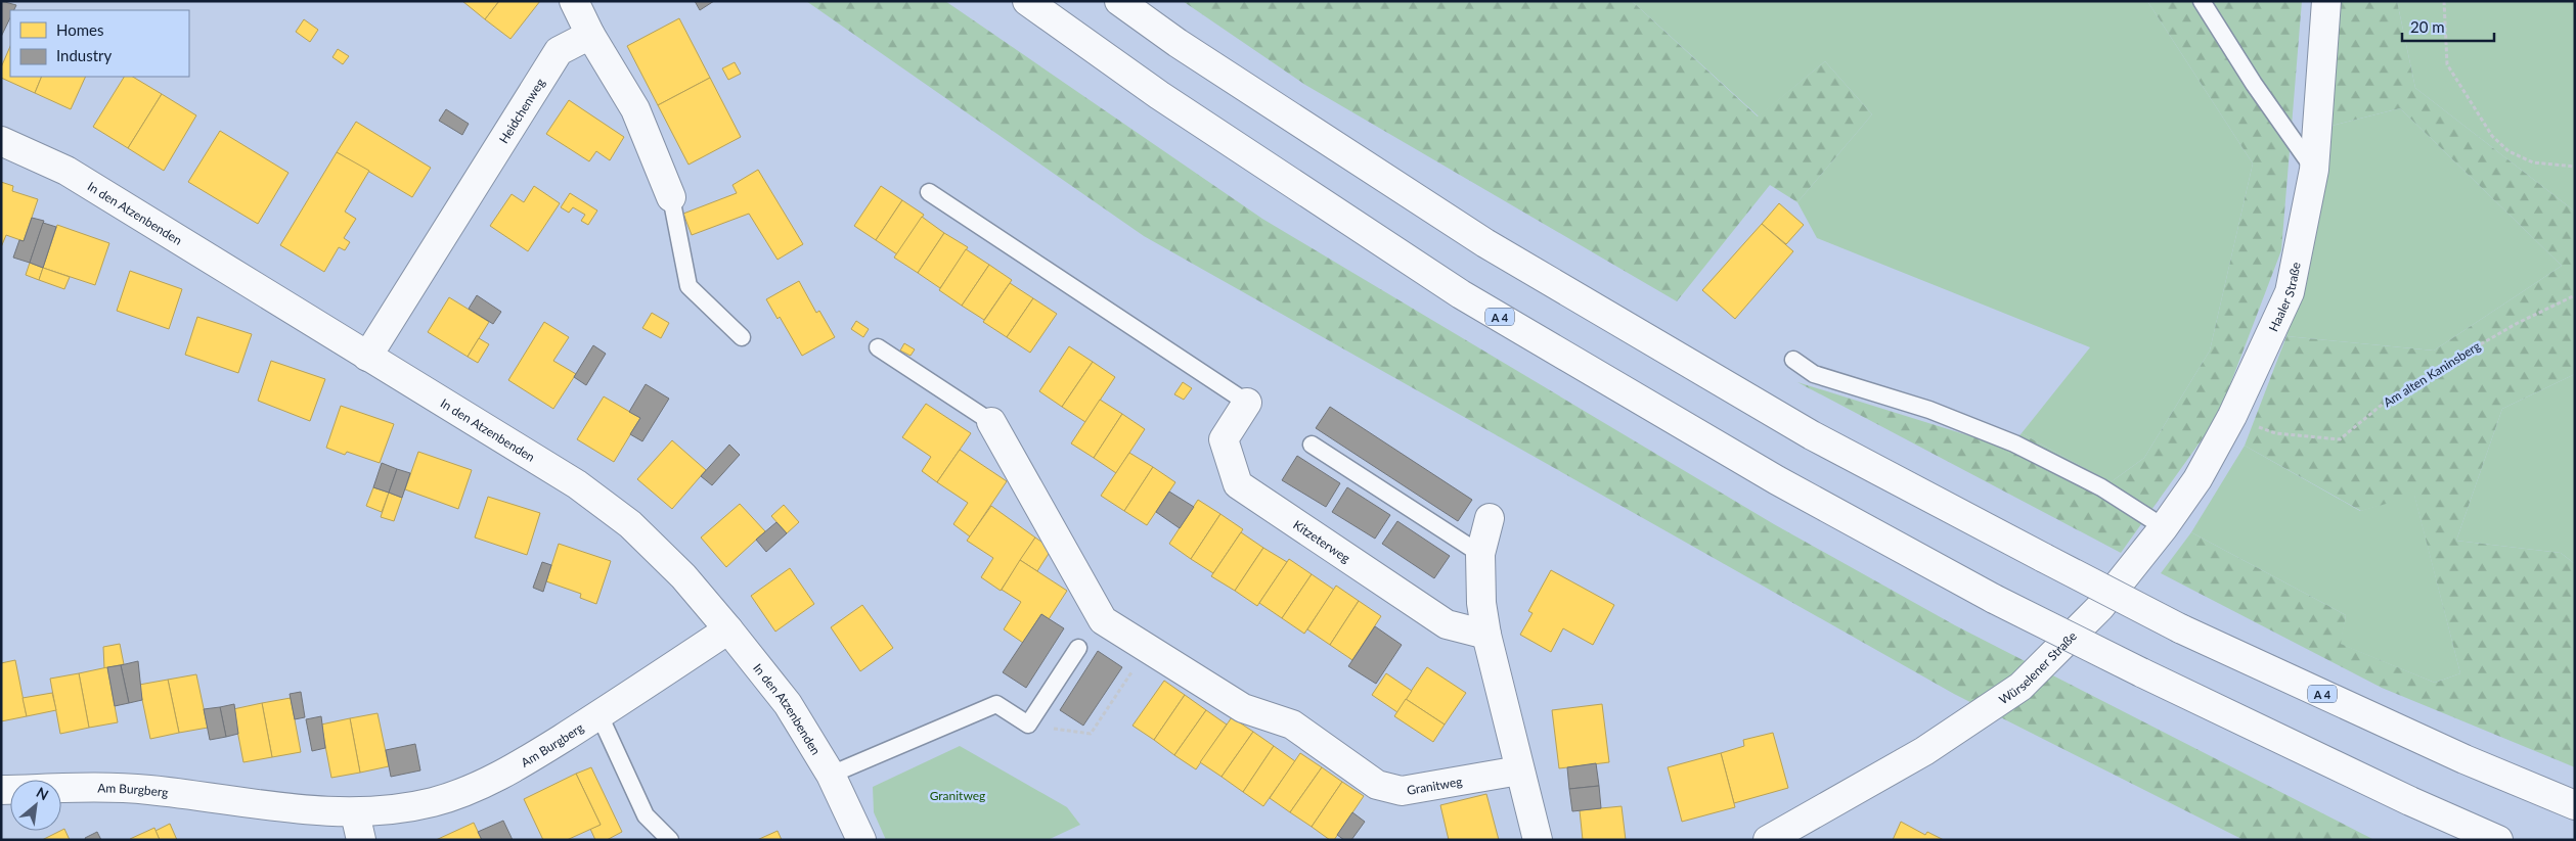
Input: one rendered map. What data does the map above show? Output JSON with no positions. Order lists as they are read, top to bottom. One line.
{"streets":{"main road":["Heidchenweg","In den Atzenbenden","Haaler Straße","A 4","Kitzeterweg","Würselener Straße","Am Burgberg","Granitweg"],"path":["Am alten Kaninsberg"]},"crossings":[["Heidchenweg","In den Atzenbenden"],["In den Atzenbenden","Am Burgberg"],["Haaler Straße","Am alten Kaninsberg"],["Haaler Straße","Würselener Straße"],["Am alten Kaninsberg","Würselener Straße"]],"parks":["Granitweg"],"legend":["Homes","Industry"],"scale_bar":"20 m","north":"top right"}
